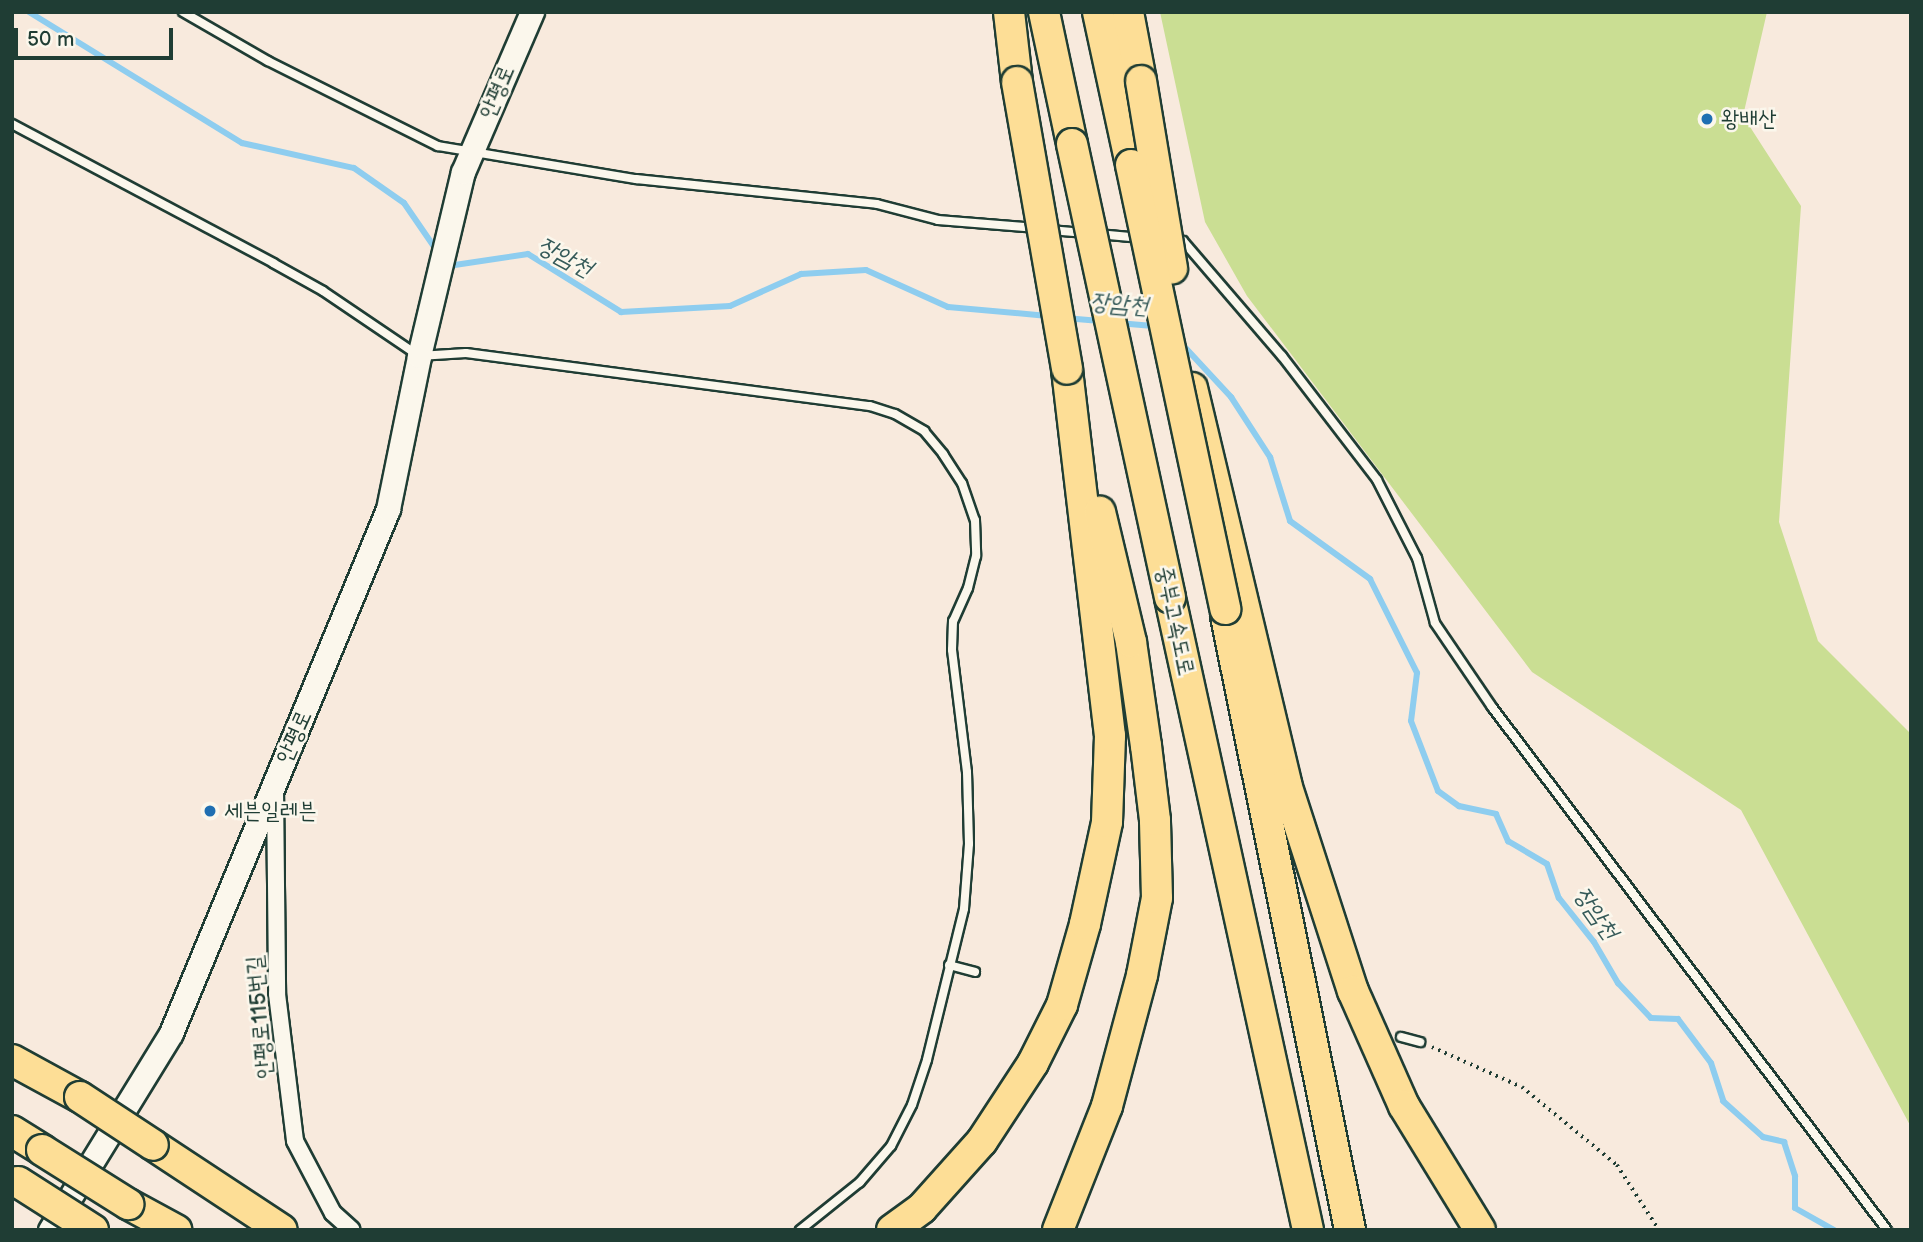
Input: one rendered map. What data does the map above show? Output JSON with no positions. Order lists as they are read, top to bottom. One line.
{"streets":{"highway":["중부고속도로"],"street":["안평로","안평로115번길"]},"crossings":[["안평로","안평로115번길"]],"water":["장암천"],"places":["왕배산","세븐일레븐"],"scale_bar":"50 m"}
